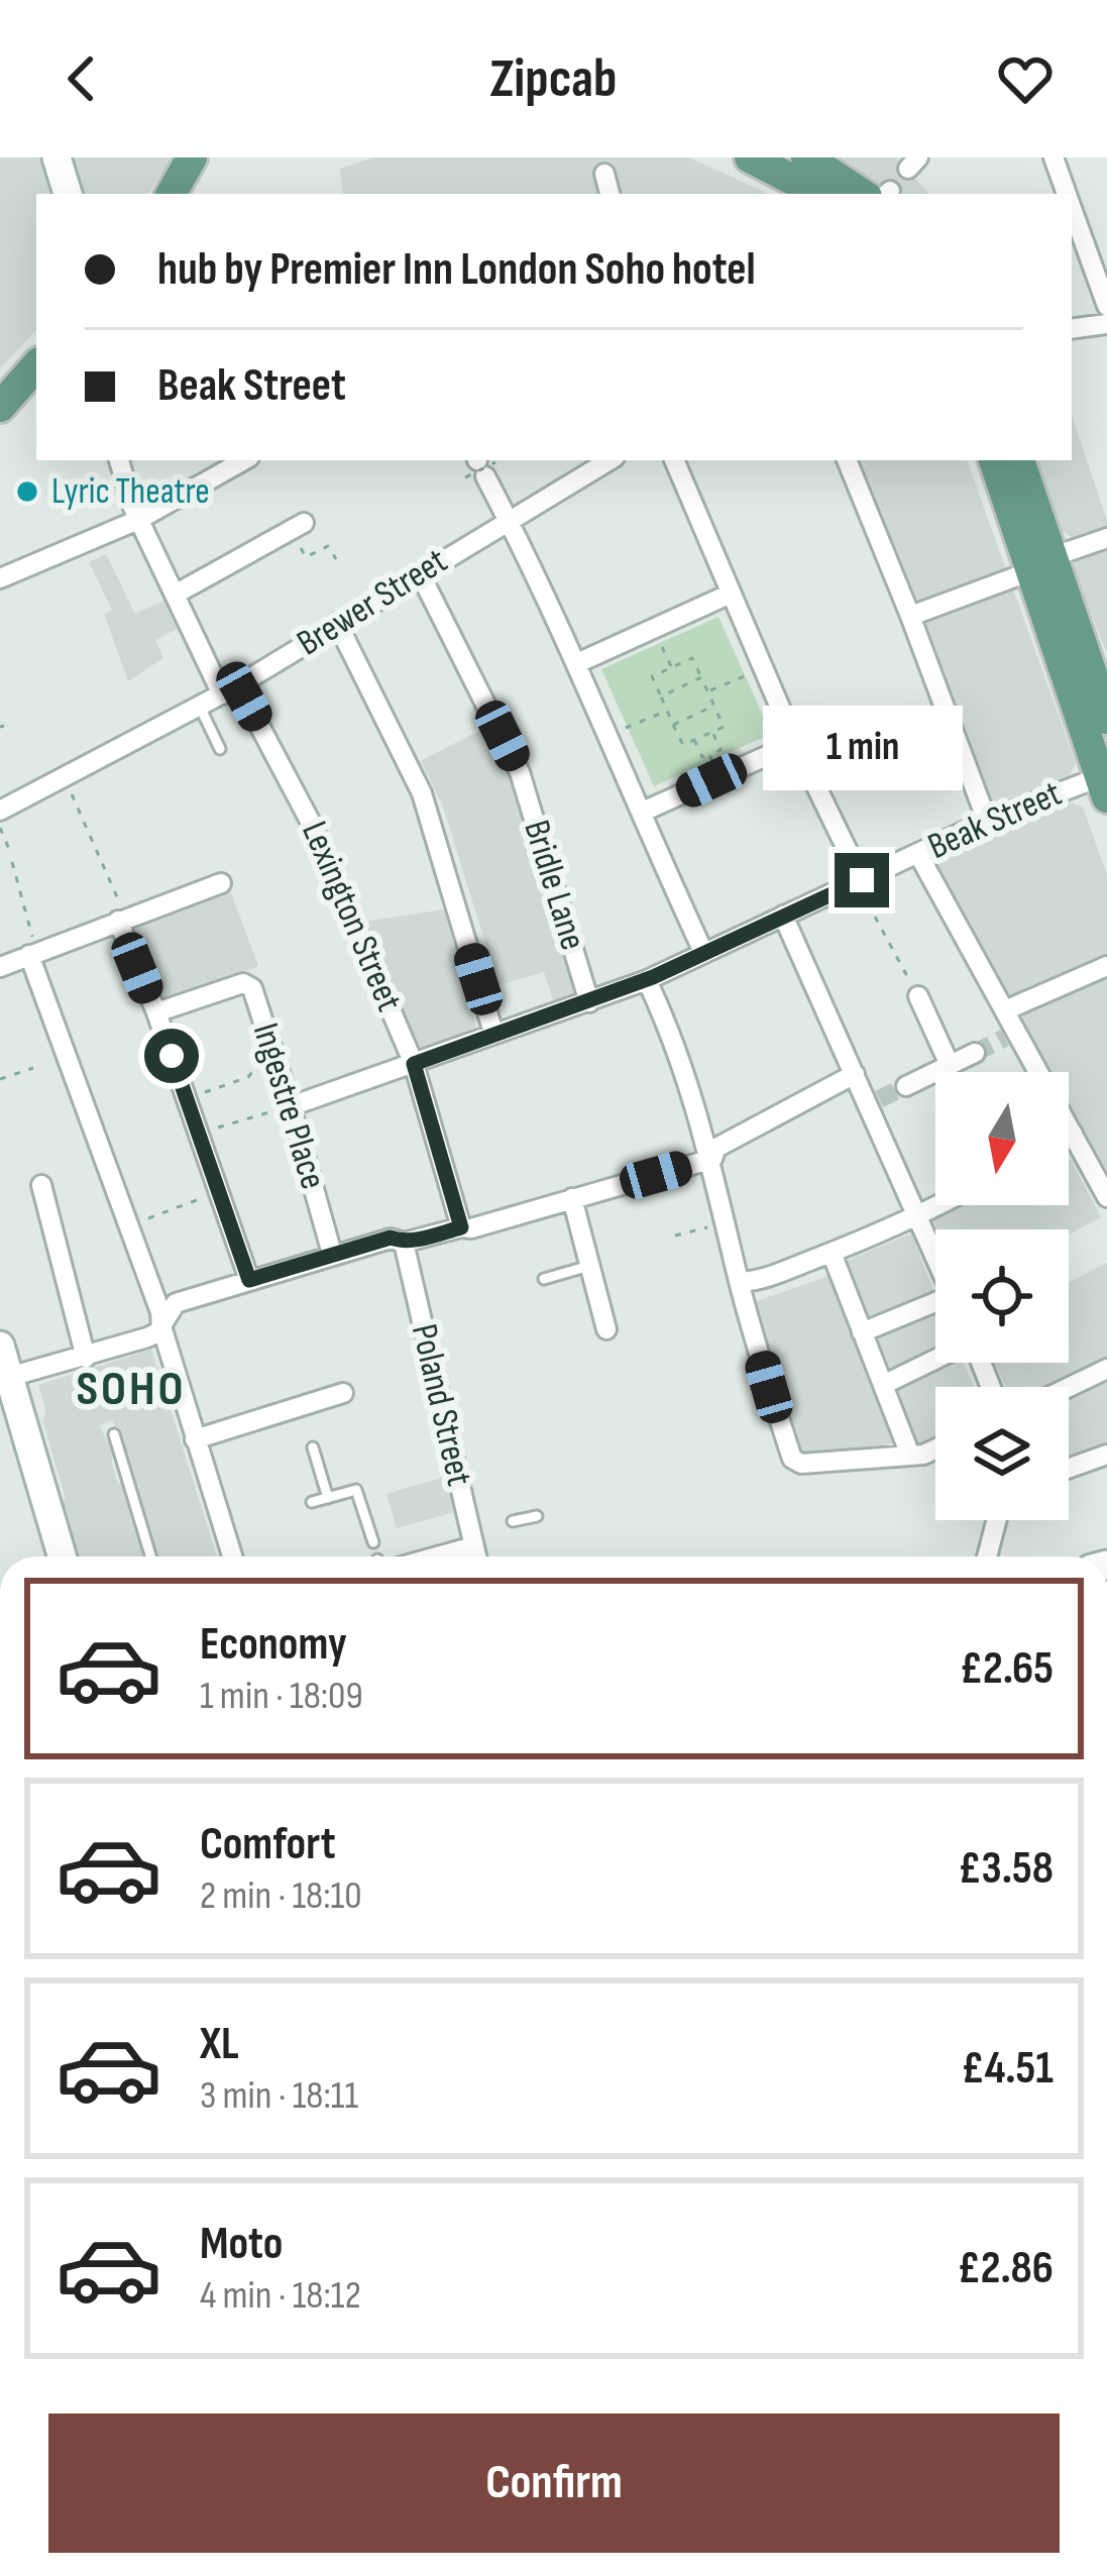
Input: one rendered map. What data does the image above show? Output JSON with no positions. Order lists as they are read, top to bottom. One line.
{"streets":{"street":["Brewer Street","Beak Street","Bridle Lane","Lexington Street","Ingestre Place","Poland Street"]},"crossings":[["Brewer Street","Bridle Lane"],["Brewer Street","Lexington Street"],["Beak Street","Bridle Lane"],["Beak Street","Lexington Street"],["Beak Street","Ingestre Place"]],"districts":["SOHO"],"places":["Lyric Theatre"],"north":"bottom","page":{"header":"Zipcab","banner":["hub by Premier Inn London Soho hotel","Beak Street"],"bubble":"1 min","list":[{"name":"Economy","note":"1 min · 18:09","value":"£2.65"},{"name":"Comfort","note":"2 min · 18:10","value":"£3.58"},{"name":"XL","note":"3 min · 18:11","value":"£4.51"},{"name":"Moto","note":"4 min · 18:12","value":"£2.86"}],"buttons":"Confirm"}}
